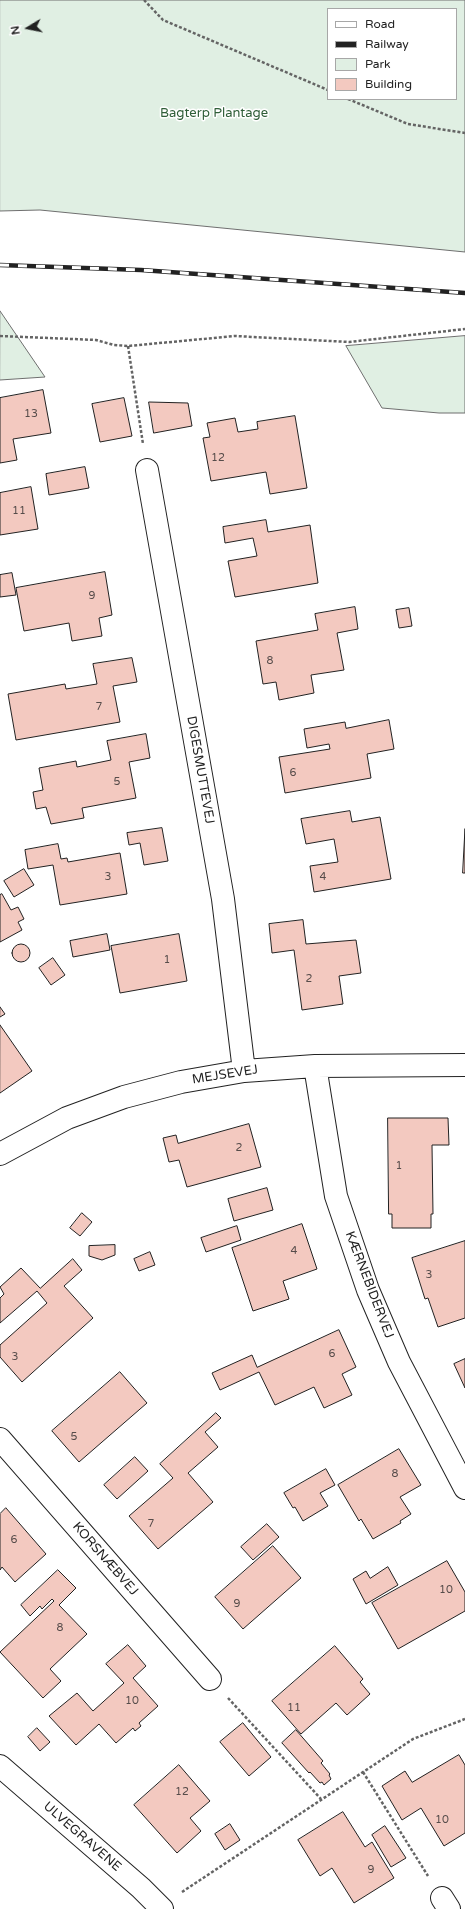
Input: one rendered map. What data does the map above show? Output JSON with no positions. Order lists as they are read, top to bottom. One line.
{"streets":{"street":["DIGESMUTTEVEJ","MEJSEVEJ","KÆRNEBIDERVEJ","KORSNÆBVEJ","ULVEGRAVENE"]},"crossings":[["DIGESMUTTEVEJ","MEJSEVEJ"],["MEJSEVEJ","KÆRNEBIDERVEJ"]],"parks":["Bagterp Plantage"],"house_numbers":["13","12","11","9","8","7","6","5","3","4","1","2","2","1","4","3","6","3","5","8","7","6","10","9","8","10","11","12","10","9"],"legend":["Road","Railway","Park","Building"],"north":"left"}
